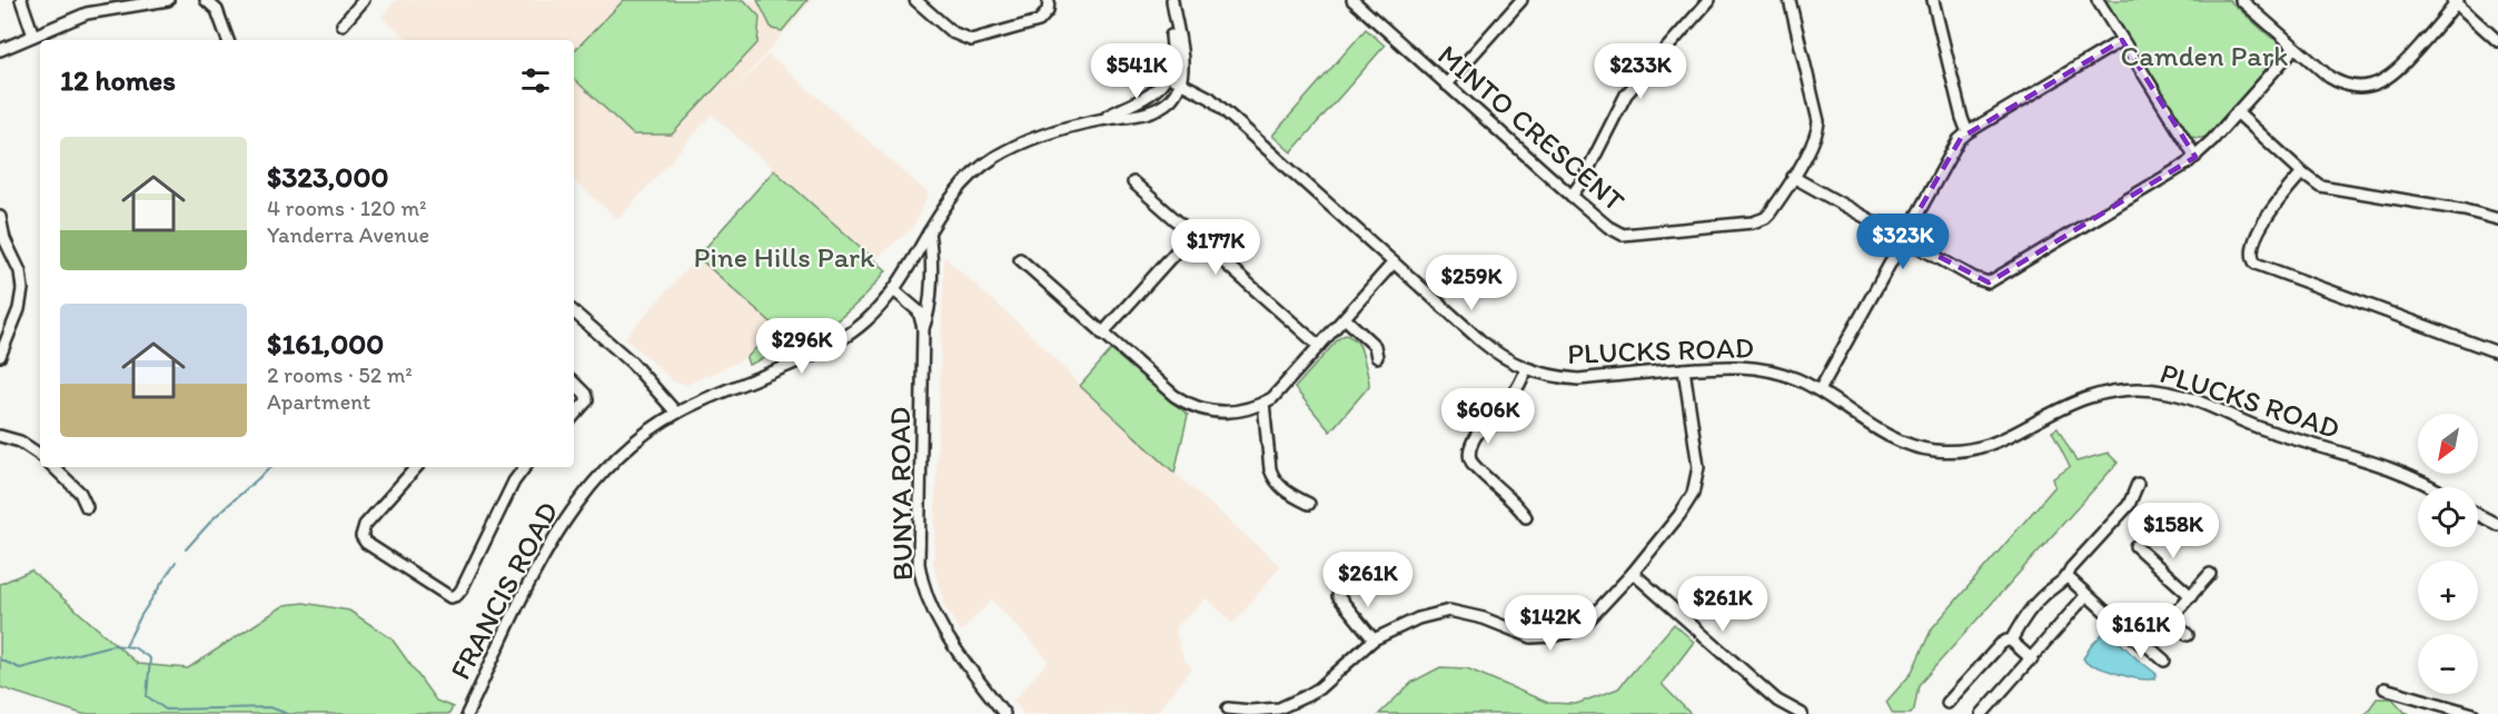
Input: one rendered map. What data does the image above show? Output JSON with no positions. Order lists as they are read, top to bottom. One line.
{"streets":{"street":["MINTO CRESCENT","PLUCKS ROAD","BUNYA ROAD","FRANCIS ROAD"]},"crossings":[["BUNYA ROAD","FRANCIS ROAD"]],"parks":["Camden Park","Pine Hills Park"],"north":"bottom left","page":{"heading":"12 homes","price":["$541K","$233K","$323K","$177K","$259K","$296K","$606K","$158K","$261K","$261K","$142K","$161K"],"list":[{"name":"$323,000","note":"4 rooms · 120 m² · Yanderra Avenue"},{"name":"$161,000","note":"2 rooms · 52 m² · Apartment"}],"map_buttons":["+","−"]}}
